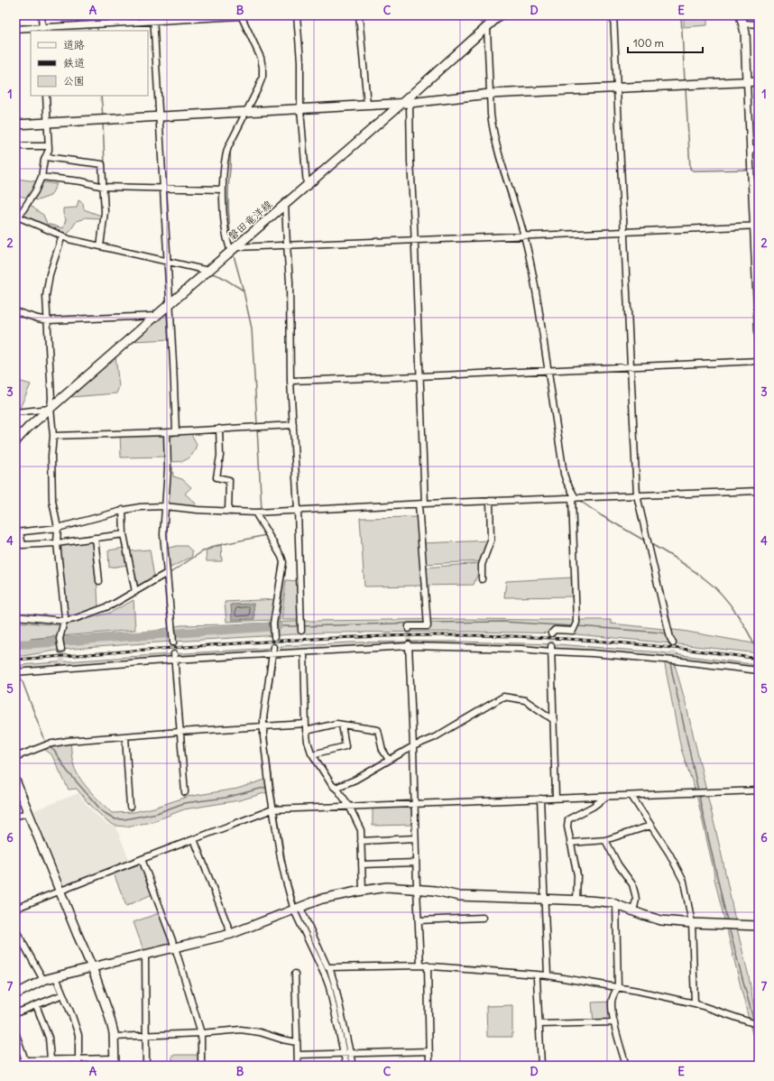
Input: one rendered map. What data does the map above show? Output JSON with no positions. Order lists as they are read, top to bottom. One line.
{"streets":{"street":["磐田竜洋線"]},"legend":["道路","鉄道","公園"],"scale_bar":"100 m","grid":{"columns":["A","B","C","D","E"],"rows":["1","2","3","4","5","6","7"]}}
